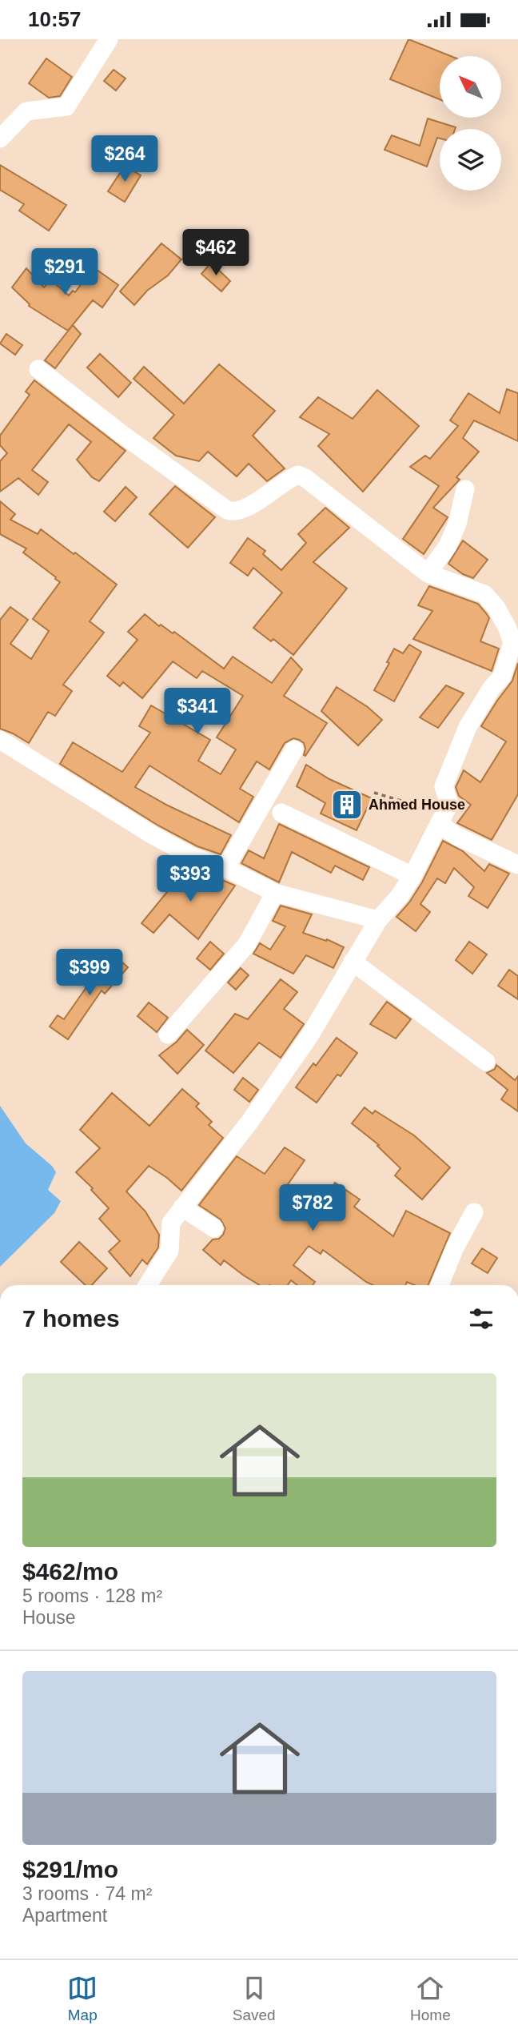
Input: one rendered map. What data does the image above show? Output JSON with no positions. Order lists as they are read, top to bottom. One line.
{"places":{"building":["Ahmed House"]},"north":"top left","page":{"status":"10:57","price":["$264","$462","$291","$341","$393","$399","$782"],"heading":"7 homes","list":[{"name":"$462/mo","note":"5 rooms · 128 m² · House"},{"name":"$291/mo","note":"3 rooms · 74 m² · Apartment"}],"tabs":["Map","Saved","Home"]}}
